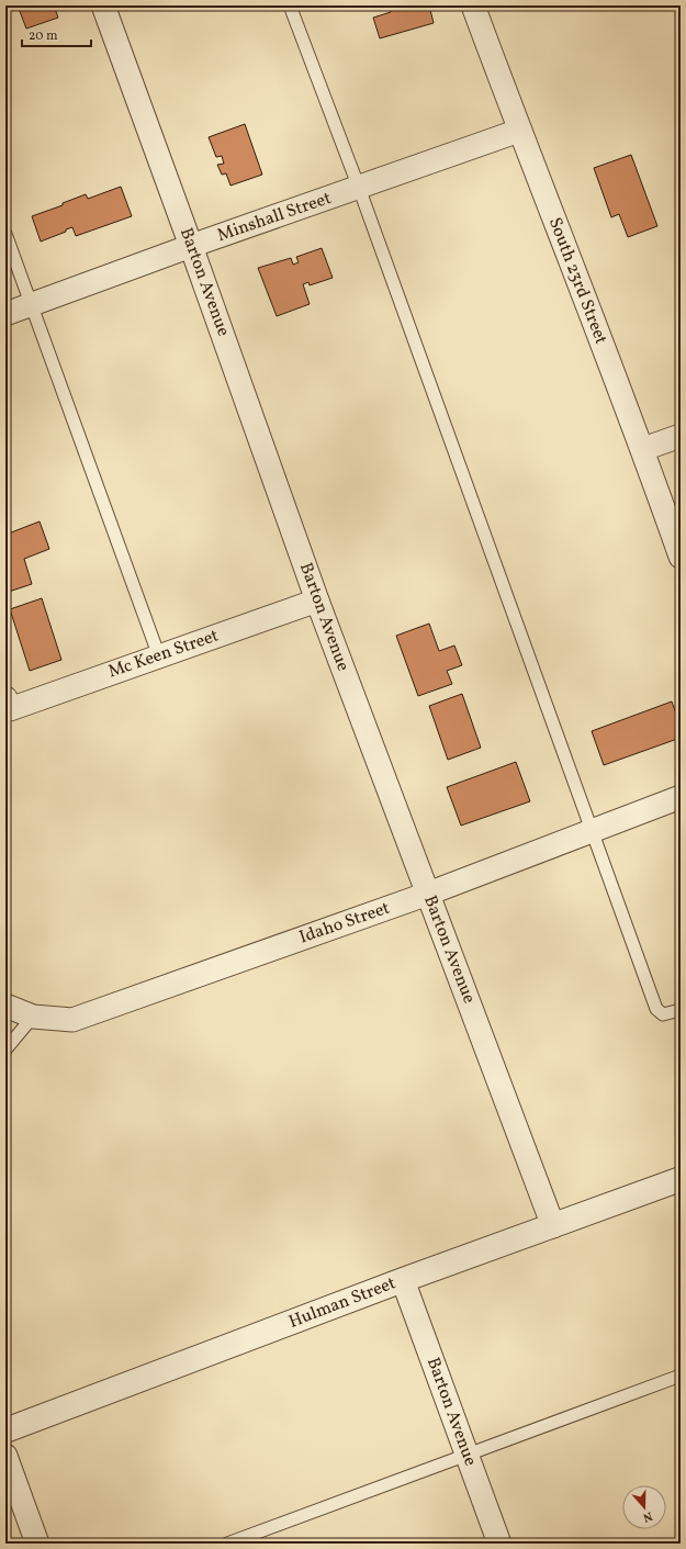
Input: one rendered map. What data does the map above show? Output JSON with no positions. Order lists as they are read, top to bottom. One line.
{"streets":{"street":["Minshall Street","South 23rd Street","Barton Avenue","Mc Keen Street","Idaho Street","Hulman Street"]},"crossings":[["Minshall Street","South 23rd Street"],["Minshall Street","Barton Avenue"],["Barton Avenue","Mc Keen Street"],["Barton Avenue","Idaho Street"],["Barton Avenue","Hulman Street"]],"scale_bar":"20 m","north":"bottom"}
